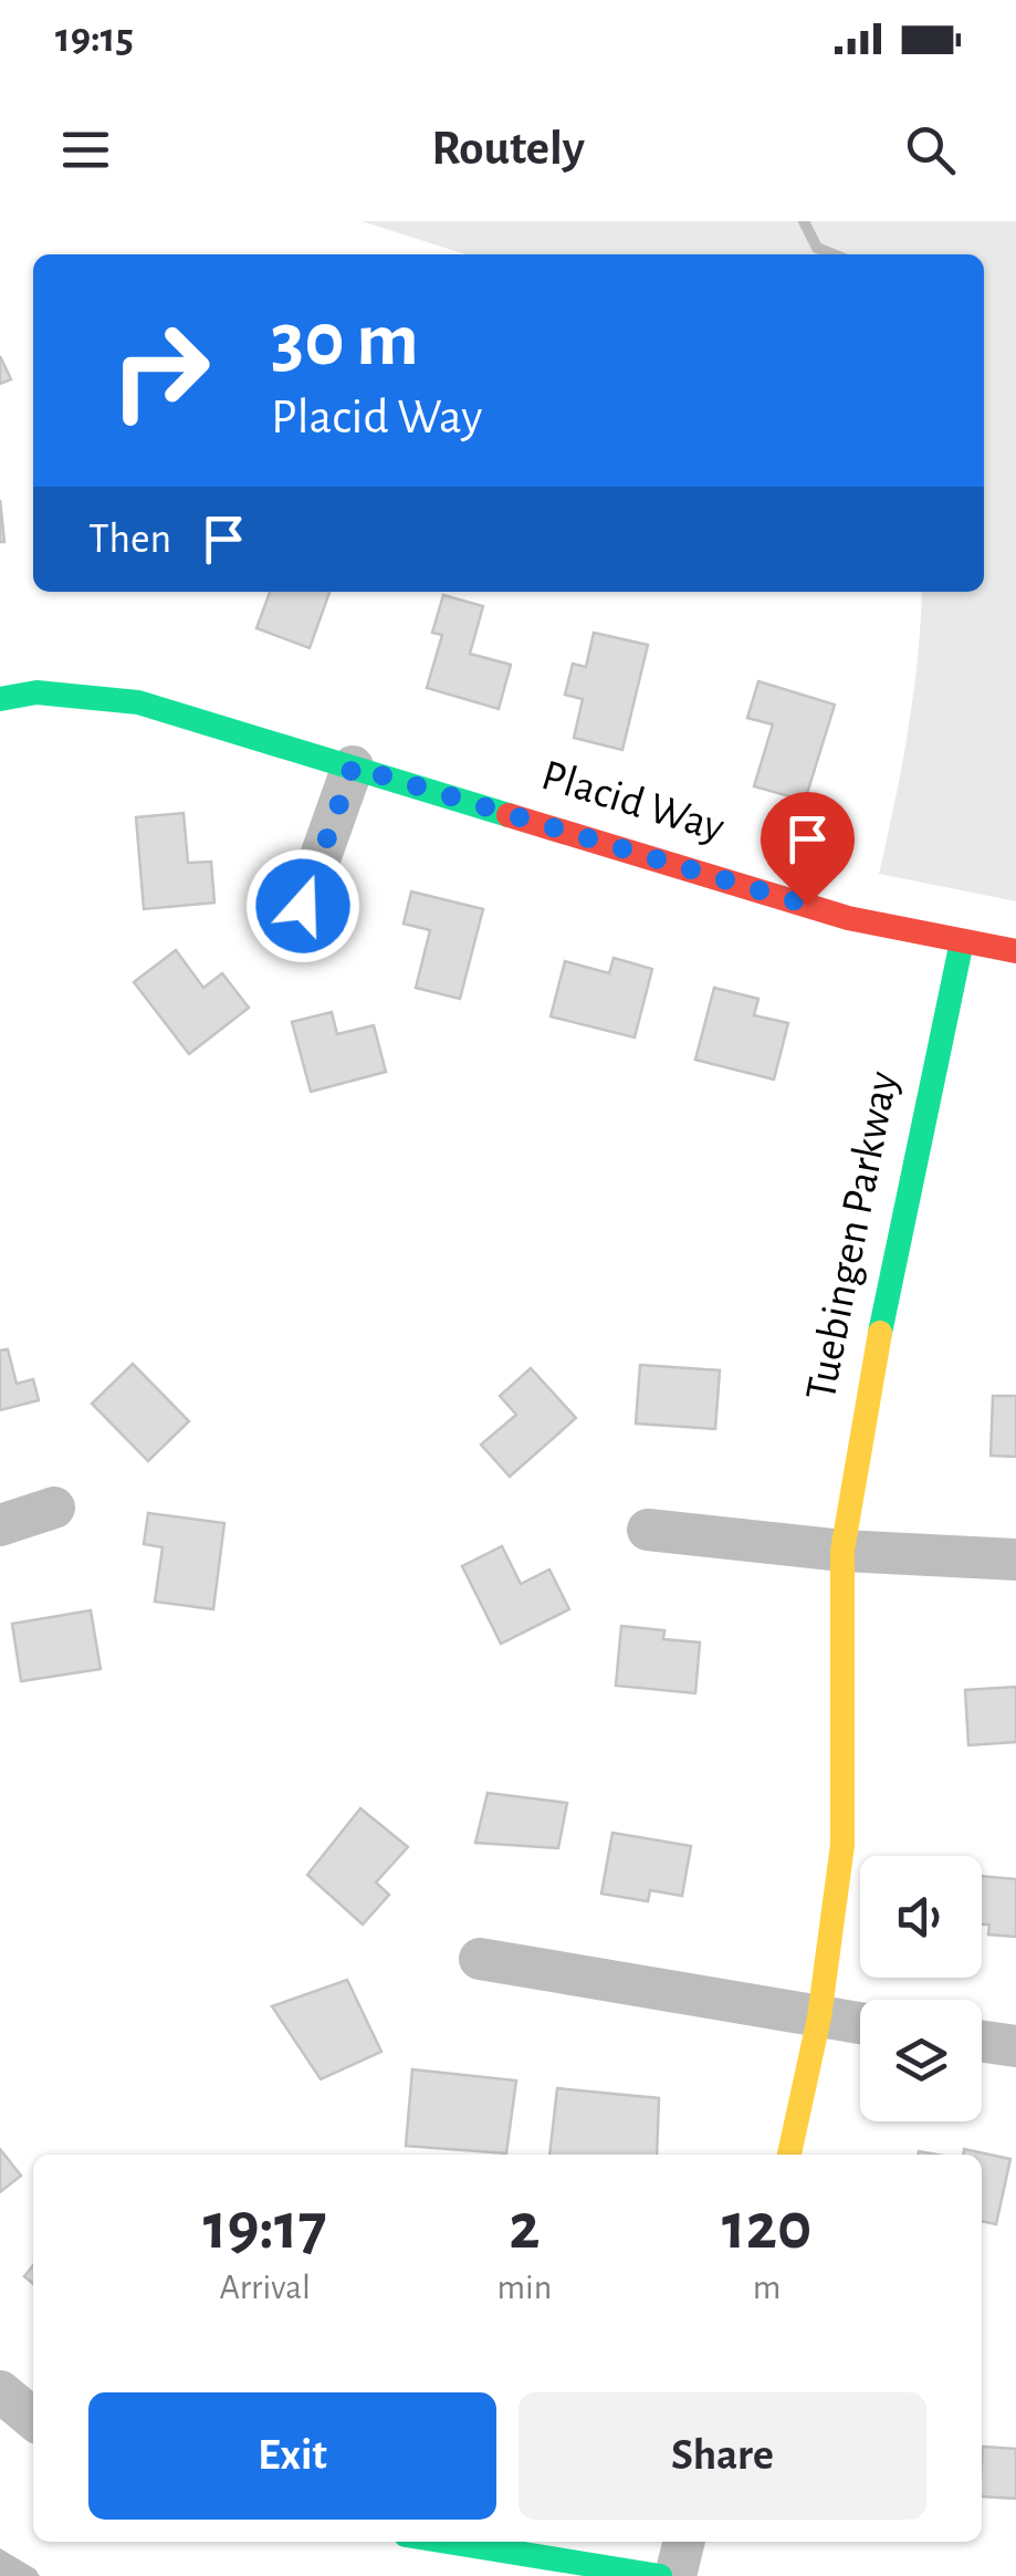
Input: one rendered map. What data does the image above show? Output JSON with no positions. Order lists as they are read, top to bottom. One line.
{"streets":{"street":["Placid Way","Tuebingen Parkway"]},"crossings":[["Placid Way","Tuebingen Parkway"]],"page":{"status":"19:15","header":"Routely","turn":["30 m","Placid Way"],"then":"Then","eta":["19:17","Arrival","2","min","120","m"],"buttons":["Exit","Share"]}}
